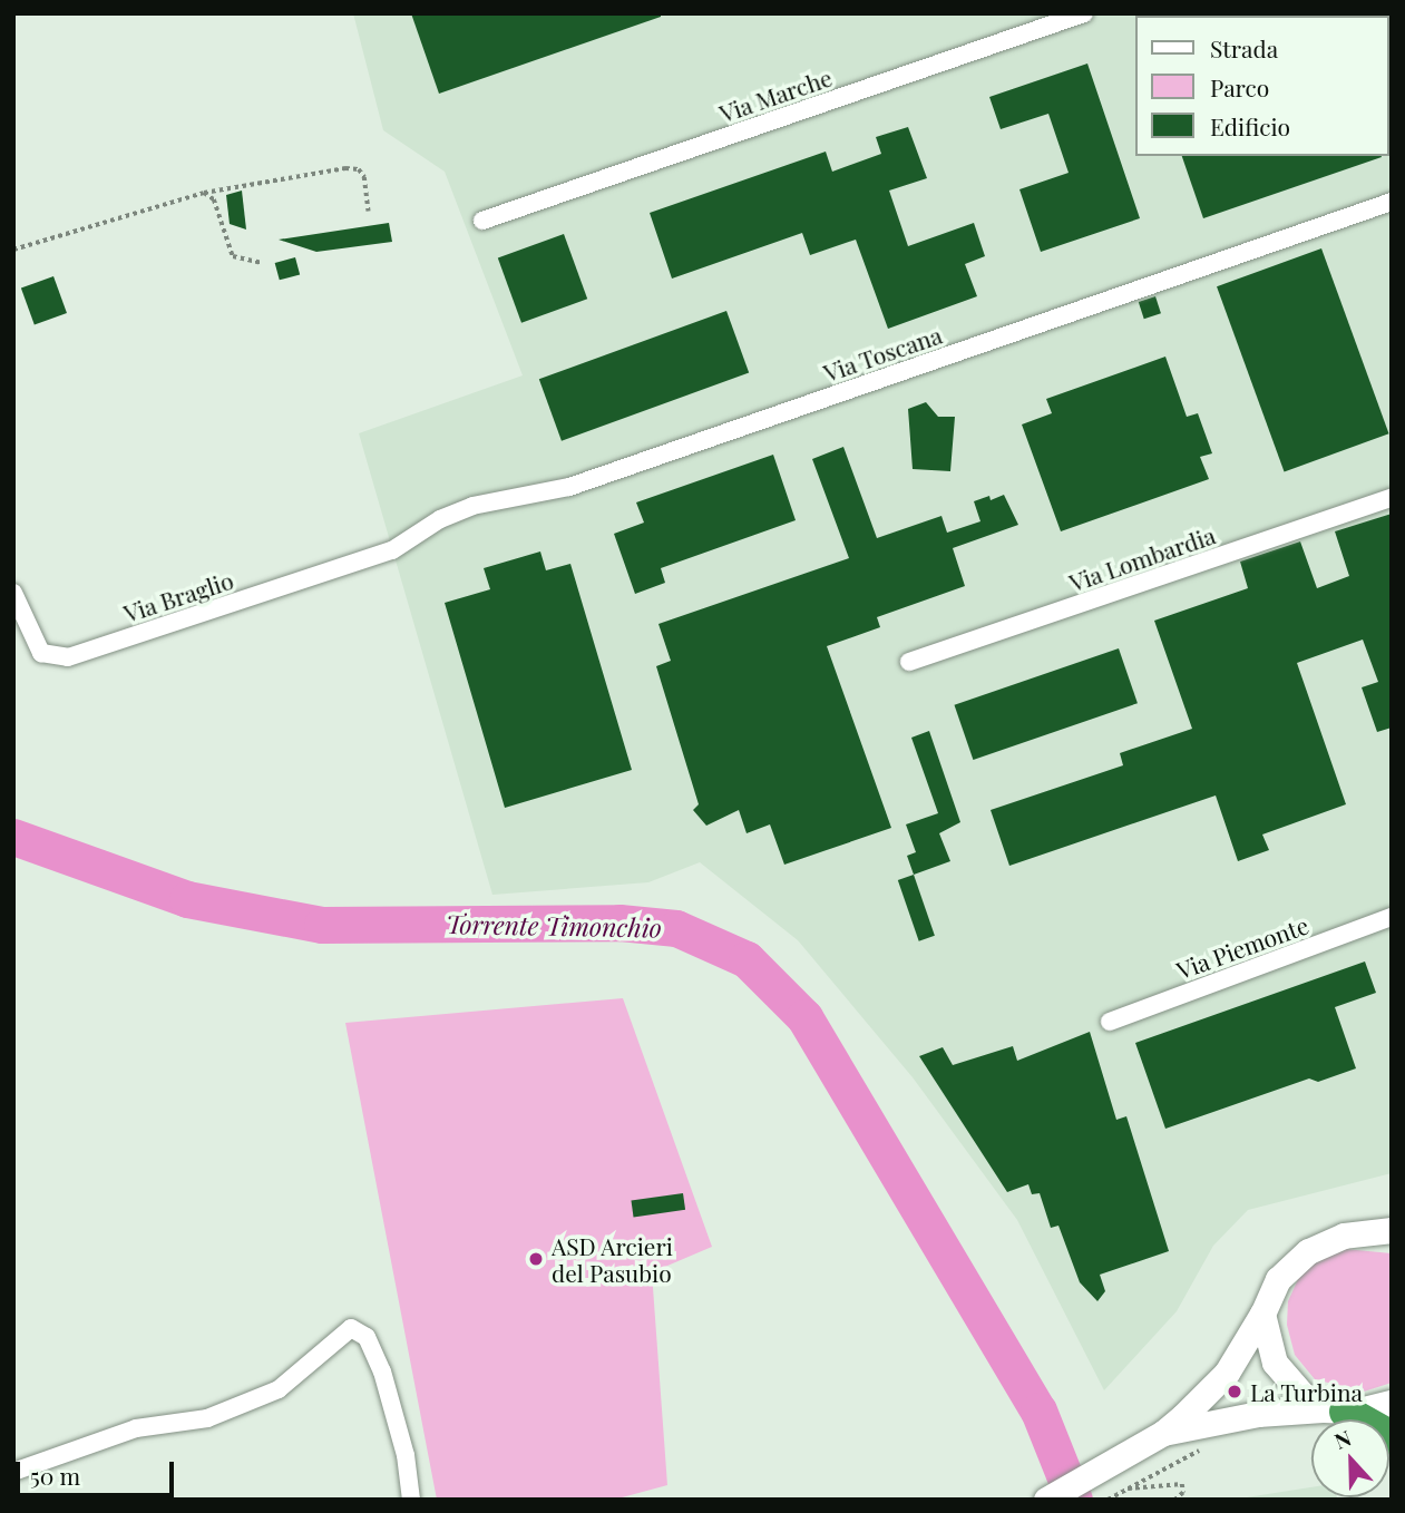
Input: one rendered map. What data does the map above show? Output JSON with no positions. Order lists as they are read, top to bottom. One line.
{"streets":{"street":["Via Marche","Via Toscana","Via Lombardia","Via Braglio","Via Piemonte"]},"crossings":[["Via Toscana","Via Braglio"]],"water":["Torrente Timonchio"],"places":["ASD Arcieri del Pasubio","La Turbina"],"legend":["Strada","Parco","Edificio"],"scale_bar":"50 m","north":"top"}
